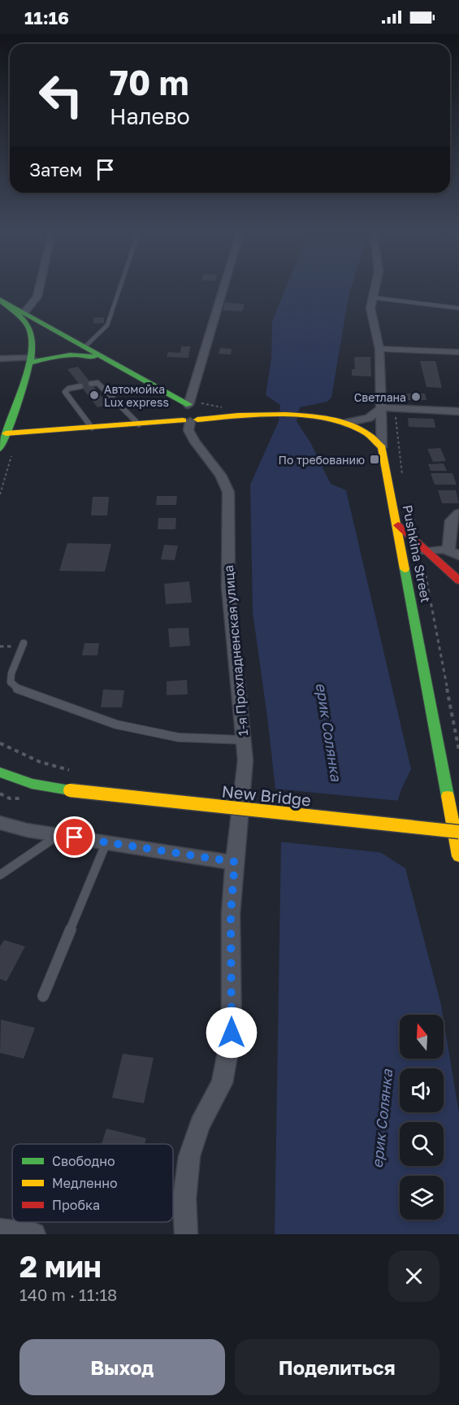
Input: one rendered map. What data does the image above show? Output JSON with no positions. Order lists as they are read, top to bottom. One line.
{"streets":{"main road":["Pushkina Street","New Bridge"],"street":["1-я Прохладненская улица"]},"water":["ерик Солянка"],"places":{"other":["Автомойка Lux express","Светлана"],"transit":["По требованию"]},"legend":["Свободно","Медленно","Пробка"],"north":"top","page":{"status":"11:16","turn":["70 m","Налево"],"then":"Затем","heading":["2 мин","140 m · 11:18"],"buttons":["Выход","Поделиться"]}}
